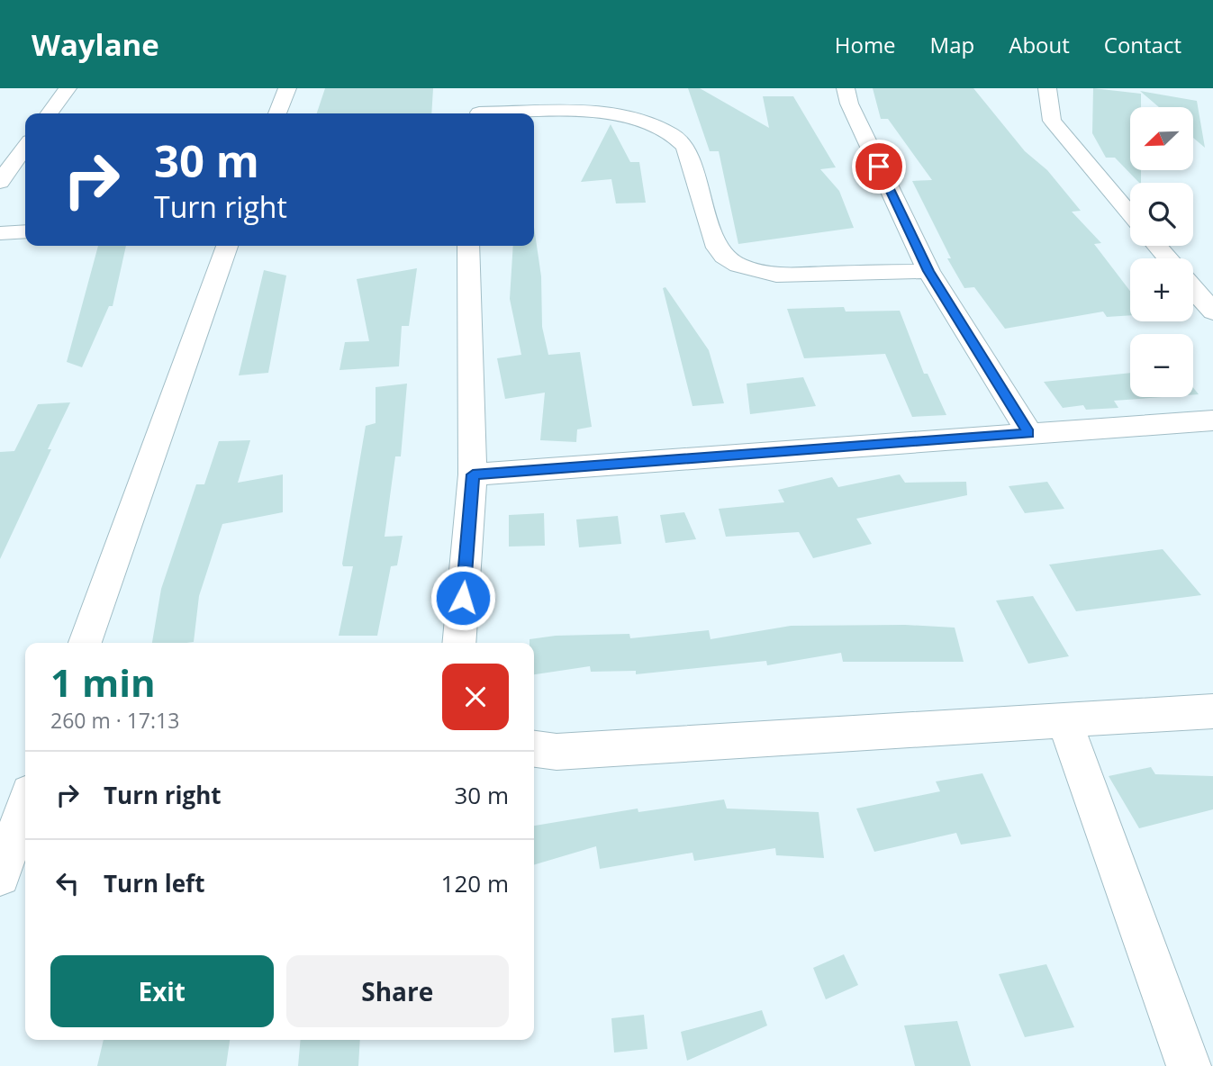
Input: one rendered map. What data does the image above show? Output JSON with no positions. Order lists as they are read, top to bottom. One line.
{"north":"bottom left","page":{"header":"Waylane","nav":["Home","Map","About","Contact"],"map_buttons":["+","−"],"turn":["30 m","Turn right"],"heading":["1 min","260 m · 17:13"],"list":[{"name":"Turn right","value":"30 m"},{"name":"Turn left","value":"120 m"}],"buttons":["Exit","Share"]}}
